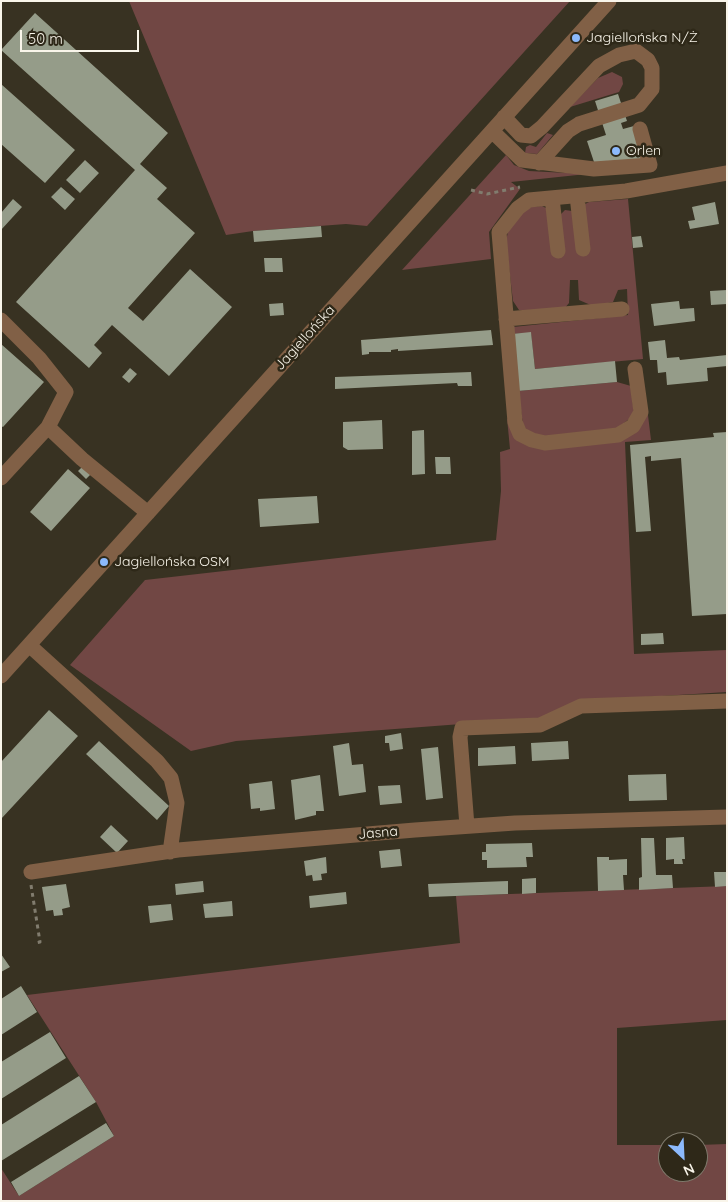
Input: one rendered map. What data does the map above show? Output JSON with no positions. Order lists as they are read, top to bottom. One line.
{"streets":{"street":["Jagiellońska","Jasna"]},"places":["Jagiellońska N/Ż","Orlen","Jagiellońska OSM"],"scale_bar":"50 m","north":"bottom right"}
